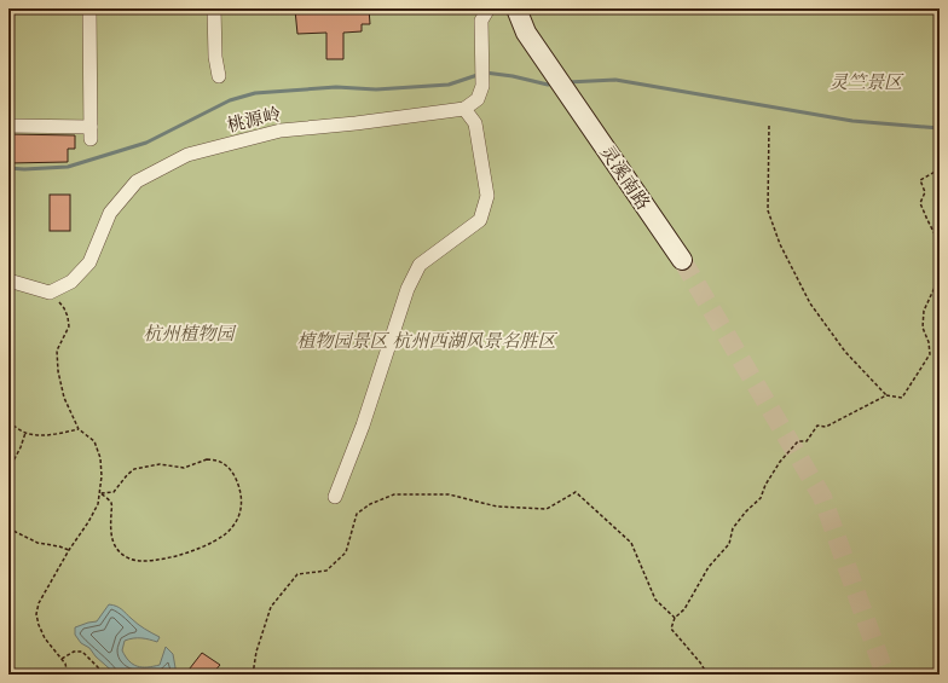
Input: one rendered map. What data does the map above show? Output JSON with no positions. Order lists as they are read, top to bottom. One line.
{"streets":{"main road":["灵溪南路"],"street":["桃源岭"]},"parks":["灵竺景区","杭州植物园","植物园景区","杭州西湖风景名胜区"]}
